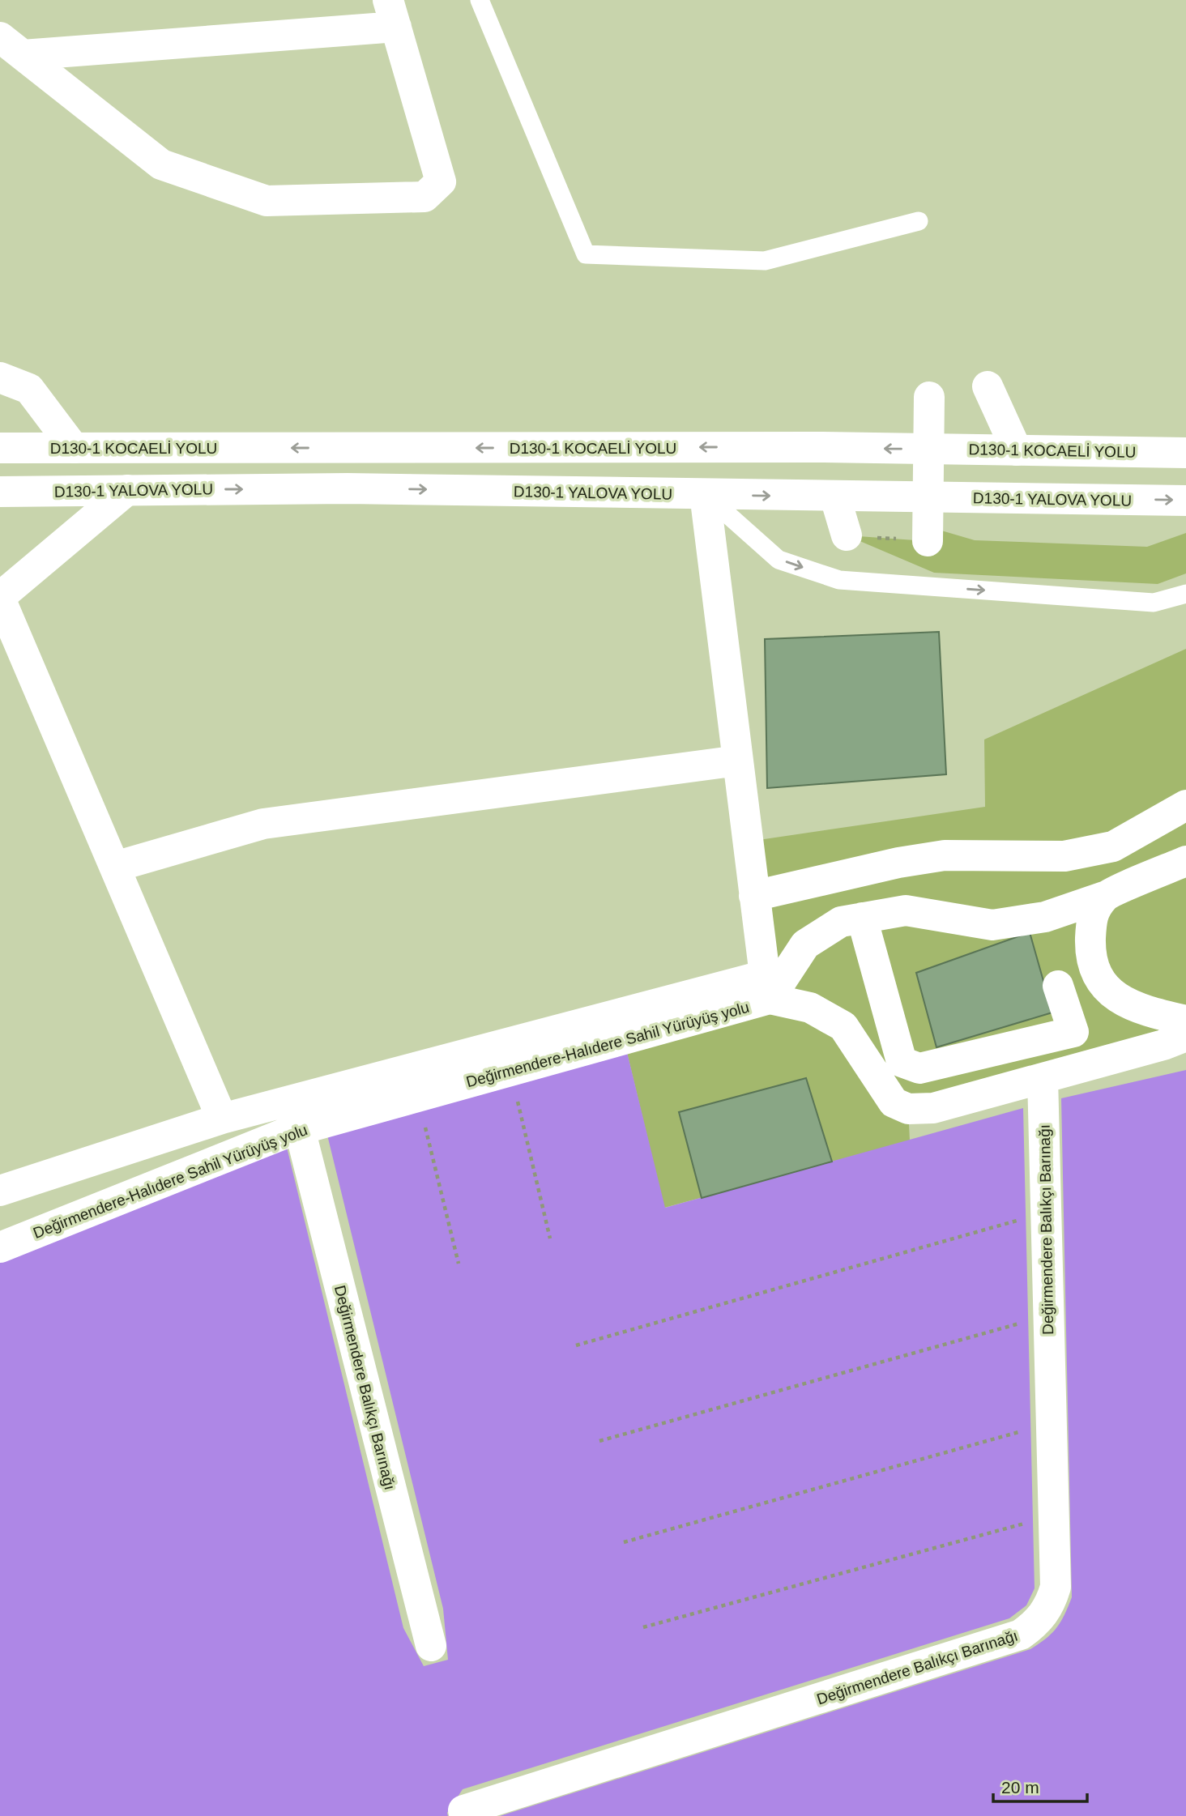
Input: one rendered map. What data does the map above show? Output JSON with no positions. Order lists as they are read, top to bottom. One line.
{"streets":{"main road":["D130-1 KOCAELİ YOLU","D130-1 YALOVA YOLU","Değirmendere-Halıdere Sahil Yürüyüş yolu","Değirmendere Balıkçı Barınağı"]},"crossings":[["Değirmendere-Halıdere Sahil Yürüyüş yolu","Değirmendere Balıkçı Barınağı"]],"one_way":["D130-1 KOCAELİ YOLU","D130-1 YALOVA YOLU"],"scale_bar":"20 m"}
